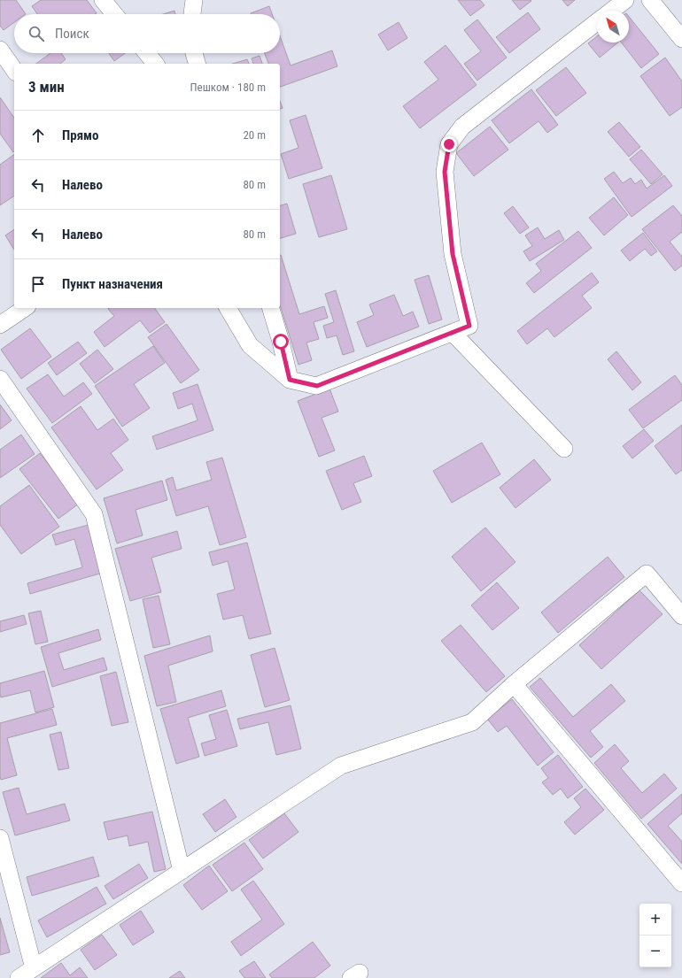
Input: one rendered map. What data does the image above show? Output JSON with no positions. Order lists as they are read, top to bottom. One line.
{"north":"top left","page":{"search":"Поиск","heading":["3 мин","Пешком · 180 m"],"list":[["Прямо","20 m"],["Налево","80 m"],["Налево","80 m"],"Пункт назначения"],"map_buttons":["+","−"]}}
